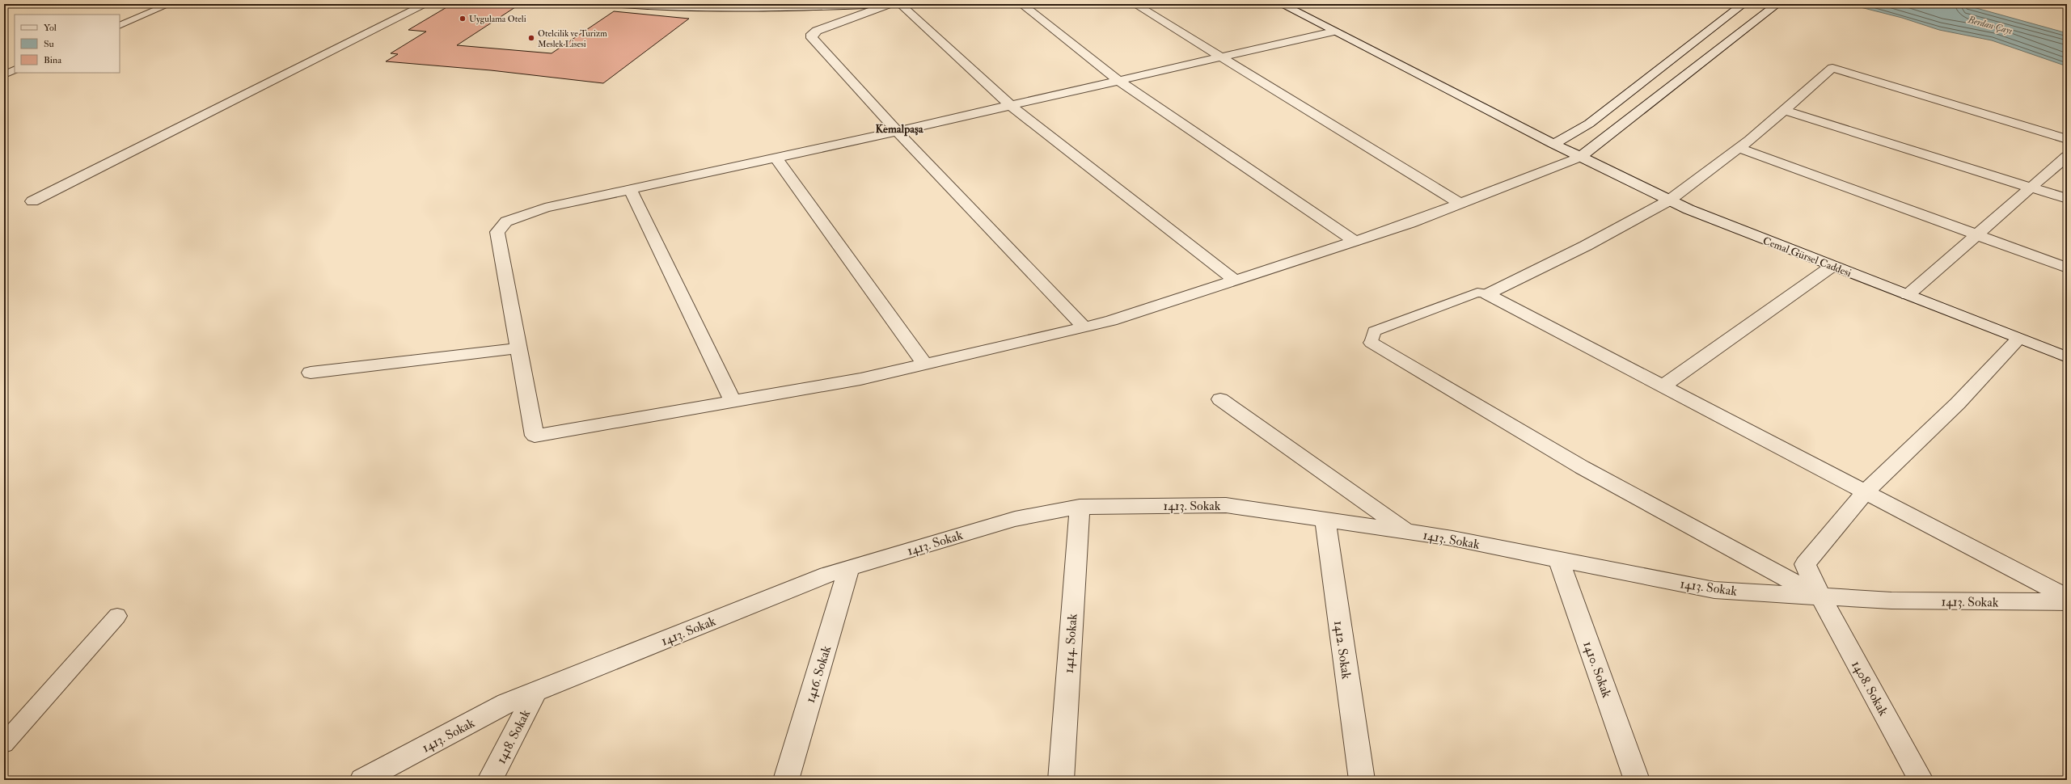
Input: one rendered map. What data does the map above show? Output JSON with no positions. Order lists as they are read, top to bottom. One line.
{"streets":{"street":["Cemal Gürsel Caddesi","1413. Sokak","1414. Sokak","1412. Sokak","1410. Sokak","1416. Sokak","1408. Sokak","1418. Sokak"]},"crossings":[["1413. Sokak","1414. Sokak"],["1413. Sokak","1412. Sokak"],["1413. Sokak","1410. Sokak"],["1413. Sokak","1416. Sokak"],["1413. Sokak","1408. Sokak"],["1413. Sokak","1418. Sokak"]],"districts":["Kemalpaşa"],"water":["Berdan Çayı"],"places":["Uygulama Oteli","Otelcilik ve Turizm Meslek Lisesi"],"legend":["Yol","Su","Bina"]}
